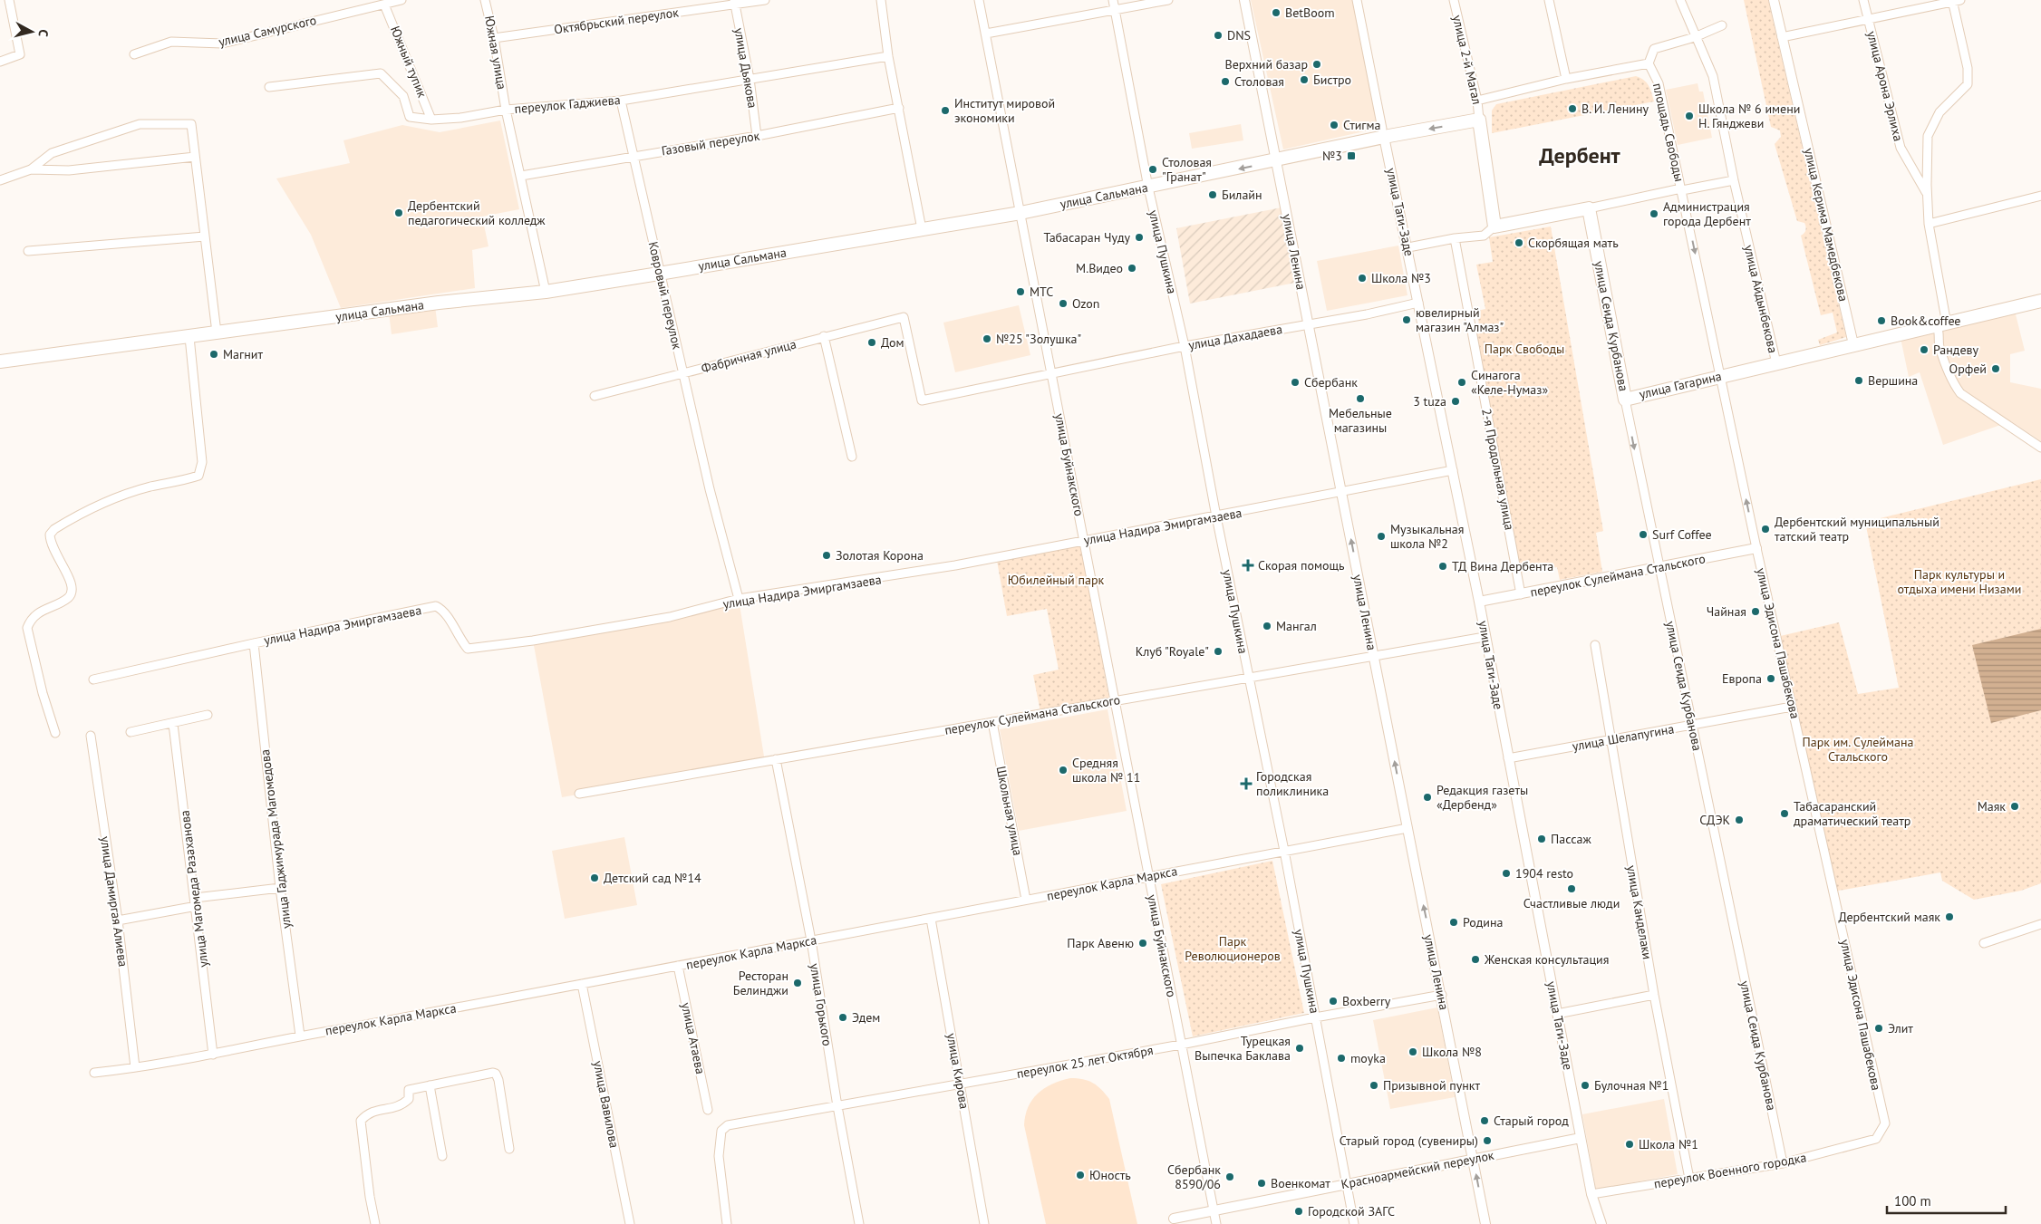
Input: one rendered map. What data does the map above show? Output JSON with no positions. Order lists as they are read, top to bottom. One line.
{"streets":{"main road":["площадь Свободы","улица Сальмана","улица Сеида Курбанова","улица Гагарина"],"street":["Октябрьский переулок","улица Самурского","Южная улица","улица 2-й Магал","Южный тупик","улица Дьякова","улица Арона Эрлиха","переулок Гаджиева","Газовый переулок","улица Таги-Заде","улица Керима Мамедбекова","улица Пушкина","улица Ленина","Ковровый переулок","улица Айдынбекова","улица Дахадаева","Фабричная улица","улица Буйнакского","2-я Продольная улица","улица Надира Эмиргамзаева","переулок Сулеймана Стальского","улица Эдисона Пашабекова","улица Шелапугина","Школьная улица","улица Гаджимурада Магомедова","переулок Карла Маркса","улица Магомеда Разаханова","улица Дамиргая Алиева","улица Канделаки","улица Горького","улица Атаева","переулок 25 лет Октября","улица Кирова","улица Вавилова","Красноармейский переулок","переулок Военного городка"]},"crossings":[["Октябрьский переулок","Южная улица"],["Октябрьский переулок","улица Дьякова"],["улица Самурского","Южный тупик"],["Южная улица","переулок Гаджиева"],["Южная улица","Газовый переулок"],["Южная улица","улица Сальмана"],["улица 2-й Магал","улица Сальмана"],["Южный тупик","переулок Гаджиева"],["улица Дьякова","переулок Гаджиева"],["улица Дьякова","Газовый переулок"],["переулок Гаджиева","Ковровый переулок"],["площадь Свободы","улица Сеида Курбанова"],["площадь Свободы","улица Гагарина"],["площадь Свободы","улица Эдисона Пашабекова"],["Газовый переулок","Ковровый переулок"],["улица Сальмана","улица Таги-Заде"],["улица Сальмана","улица Пушкина"],["улица Сальмана","улица Ленина"],["улица Сальмана","Ковровый переулок"],["улица Сальмана","улица Буйнакского"],["улица Таги-Заде","улица Дахадаева"],["улица Таги-Заде","улица Надира Эмиргамзаева"],["улица Таги-Заде","переулок Сулеймана Стальского"],["улица Таги-Заде","улица Шелапугина"],["улица Таги-Заде","Красноармейский переулок"],["улица Таги-Заде","переулок Военного городка"],["улица Керима Мамедбекова","улица Гагарина"],["улица Пушкина","улица Дахадаева"],["улица Пушкина","улица Надира Эмиргамзаева"],["улица Пушкина","переулок Сулеймана Стальского"],["улица Пушкина","переулок Карла Маркса"],["улица Пушкина","переулок 25 лет Октября"],["улица Пушкина","Красноармейский переулок"],["улица Ленина","улица Дахадаева"],["улица Ленина","улица Надира Эмиргамзаева"],["улица Ленина","переулок Сулеймана Стальского"],["улица Ленина","переулок Карла Маркса"],["улица Ленина","переулок 25 лет Октября"],["улица Ленина","Красноармейский переулок"],["Ковровый переулок","Фабричная улица"],["Ковровый переулок","улица Надира Эмиргамзаева"],["улица Айдынбекова","улица Гагарина"],["улица Сеида Курбанова","улица Гагарина"],["улица Сеида Курбанова","переулок Сулеймана Стальского"],["улица Сеида Курбанова","улица Шелапугина"],["улица Сеида Курбанова","переулок Военного городка"],["улица Дахадаева","Фабричная улица"],["улица Дахадаева","улица Буйнакского"],["улица Гагарина","улица Эдисона Пашабекова"],["улица Буйнакского","улица Надира Эмиргамзаева"],["улица Буйнакского","переулок Сулеймана Стальского"],["улица Буйнакского","переулок Карла Маркса"],["улица Буйнакского","переулок 25 лет Октября"],["улица Буйнакского","Красноармейский переулок"],["2-я Продольная улица","переулок Сулеймана Стальского"],["улица Надира Эмиргамзаева","улица Гаджимурада Магомедова"],["переулок Сулеймана Стальского","улица Эдисона Пашабекова"],["переулок Сулеймана Стальского","Школьная улица"],["переулок Сулеймана Стальского","улица Горького"],["улица Эдисона Пашабекова","улица Шелапугина"],["улица Эдисона Пашабекова","переулок Военного городка"],["улица Шелапугина","улица Канделаки"],["Школьная улица","переулок Карла Маркса"],["улица Гаджимурада Магомедова","переулок Карла Маркса"],["переулок Карла Маркса","улица Магомеда Разаханова"],["переулок Карла Маркса","улица Дамиргая Алиева"],["переулок Карла Маркса","улица Горького"],["переулок Карла Маркса","улица Атаева"],["переулок Карла Маркса","улица Кирова"],["переулок Карла Маркса","улица Вавилова"],["улица Канделаки","переулок Военного городка"],["улица Горького","переулок 25 лет Октября"],["переулок 25 лет Октября","улица Кирова"]],"one_way":["улица Ленина"],"districts":["Дербент"],"parks":["Парк Свободы","Парк культуры и отдыха имени Низами","Юбилейный парк","Парк им. Сулеймана Стальского","Парк Революционеров"],"places":{"other":["BetBoom","DNS","Верхний базар","Бистро","Столовая","В. И. Ленину","Институт мировой экономики","Школа № 6 имени Н. Гянджеви","Стигма","Столовая \"Гранат\"","Билайн","Дербентский педагогический колледж","Администрация города Дербент","Табасаран Чуду","Скорбящая мать","М.Видео","Школа №3","МТС","Ozon","ювелирный магазин \"Алмаз\"","Book&coffee","№25 \"Золушка\"","Дом","Рандеву","Магнит","Орфей","Вершина","Сбербанк","Синагога «Келе-Нумаз»","Мебельные магазины","3 tuza","Дербентский муниципальный татский театр","Surf Coffee","Музыкальная школа №2","Золотая Корона","ТД Вина Дербента","Чайная","Мангал","Клуб \"Royale\"","Европа","Средняя школа № 11","Редакция газеты «Дербенд»","Маяк","Табасаранский драматический театр","СДЭК","Пассаж","1904 resto","Детский сад №14","Счастливые люди","Дербентский маяк","Родина","Парк Авеню","Женская консультация","Ресторан Белинджи","Boxberry","Эдем","Элит","Турецкая Выпечка Баклава","Школа №8","moyka","Призывной пункт","Булочная №1","Старый город","Старый город (сувениры)","Школа №1","Юность","Сбербанк 8590/06","Военкомат","Городской ЗАГС"],"transit":["№3"],"health":["Скорая помощь","Городская поликлиника"]},"scale_bar":"100 m","north":"right"}
